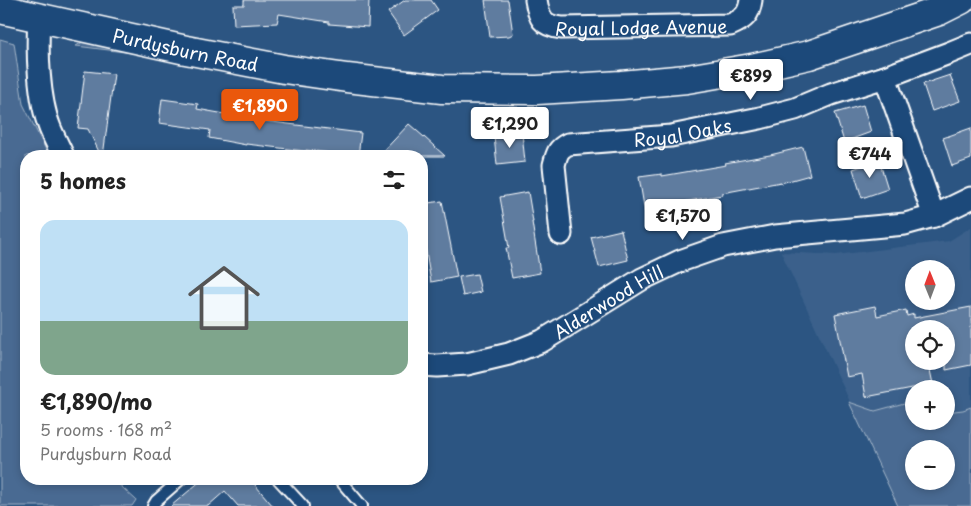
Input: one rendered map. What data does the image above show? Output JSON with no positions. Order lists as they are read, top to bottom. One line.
{"streets":{"street":["Royal Lodge Avenue","Purdysburn Road","Royal Oaks","Alderwood Hill"]},"north":"top","page":{"price":["€899","€1,890","€1,290","€744","€1,570"],"heading":"5 homes","list":[{"name":"€1,890/mo","note":"5 rooms · 168 m² · Purdysburn Road"}],"map_buttons":["+","−"]}}
